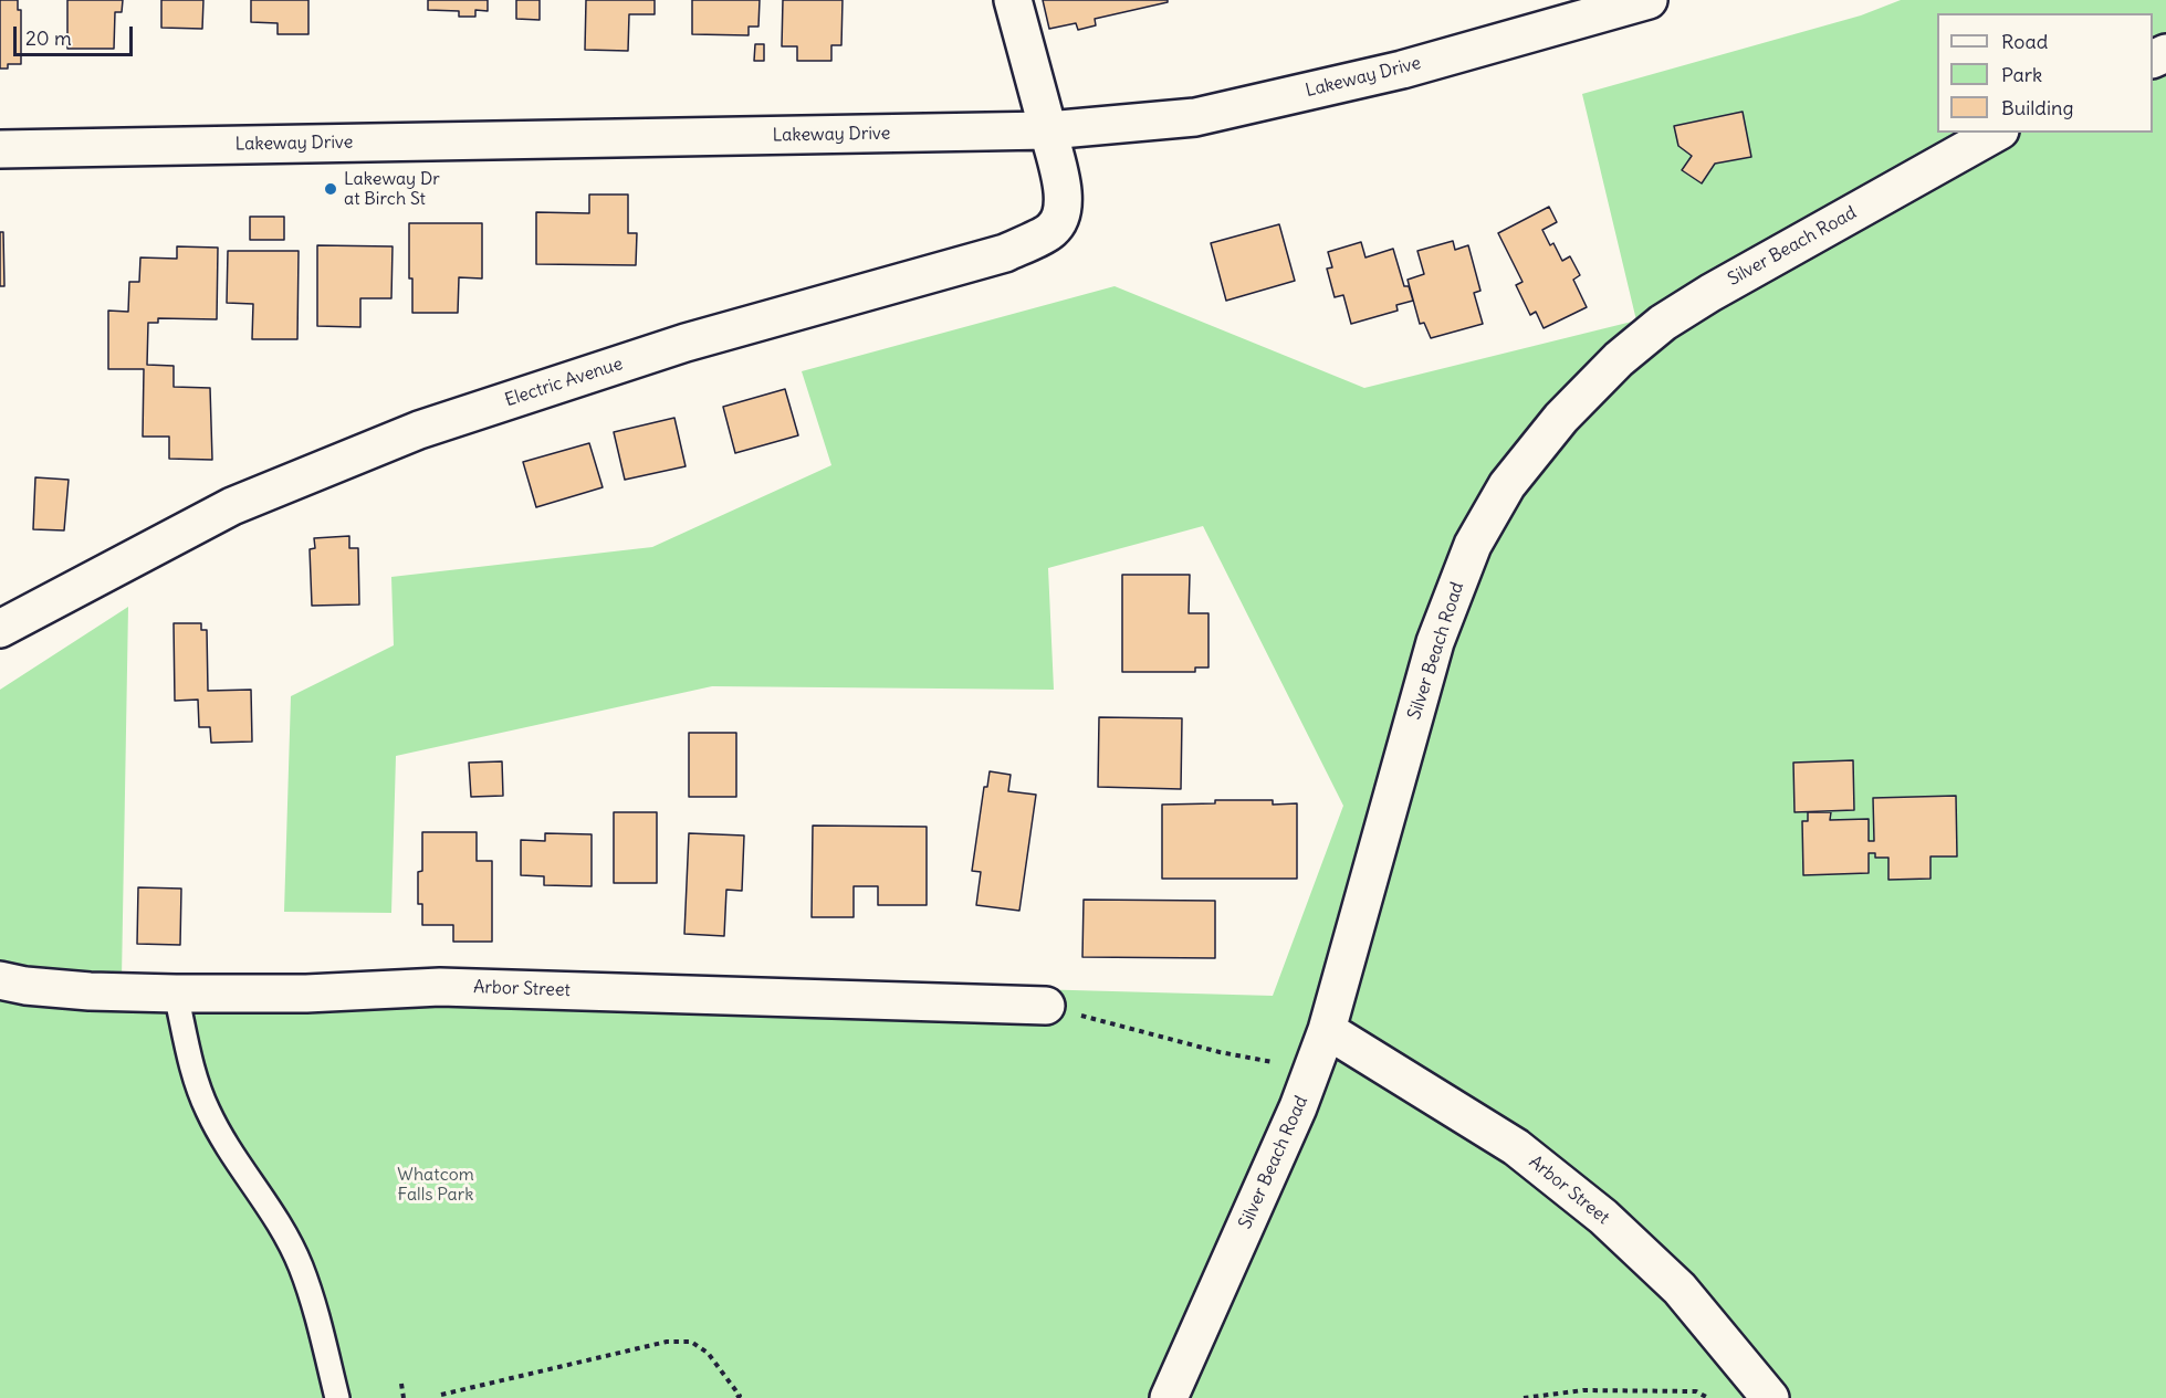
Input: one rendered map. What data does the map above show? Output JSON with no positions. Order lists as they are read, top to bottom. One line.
{"streets":{"street":["Lakeway Drive","Silver Beach Road","Electric Avenue","Arbor Street"]},"crossings":[["Lakeway Drive","Electric Avenue"],["Silver Beach Road","Arbor Street"]],"parks":["Whatcom Falls Park"],"places":["Lakeway Dr at Birch St"],"legend":["Road","Park","Building"],"scale_bar":"20 m"}
